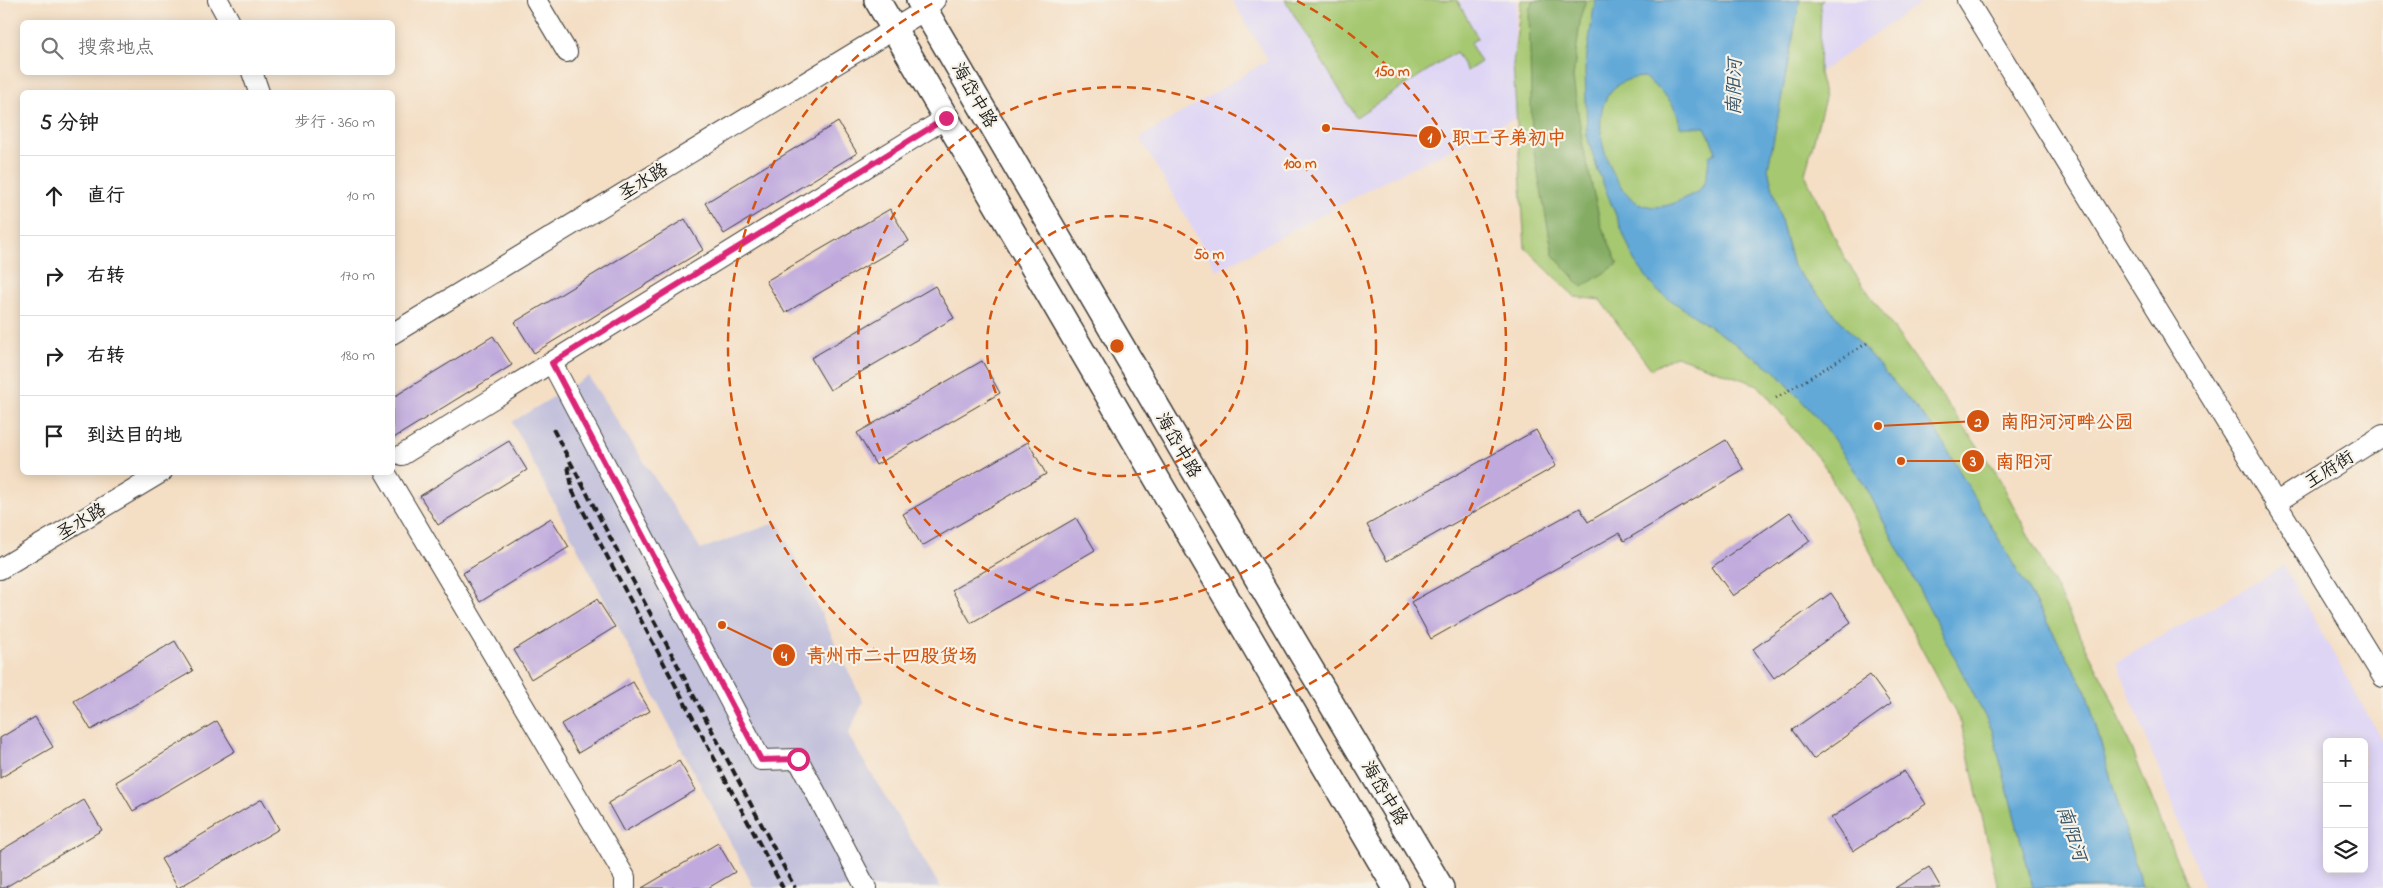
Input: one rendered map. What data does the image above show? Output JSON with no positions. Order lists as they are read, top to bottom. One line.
{"streets":{"main road":["海岱中路"],"street":["圣水路","王府街"]},"crossings":[["海岱中路","圣水路"]],"water":["南阳河"],"places":["职工子弟初中","南阳河河畔公园","南阳河","青州市二十四股货场"],"page":{"search":"搜索地点","heading":["5 分钟","步行 · 360 m"],"list":[["直行","10 m"],["右转","170 m"],["右转","180 m"],"到达目的地"],"map_buttons":["+","−"]},"rings":["150 m","100 m","50 m"]}
